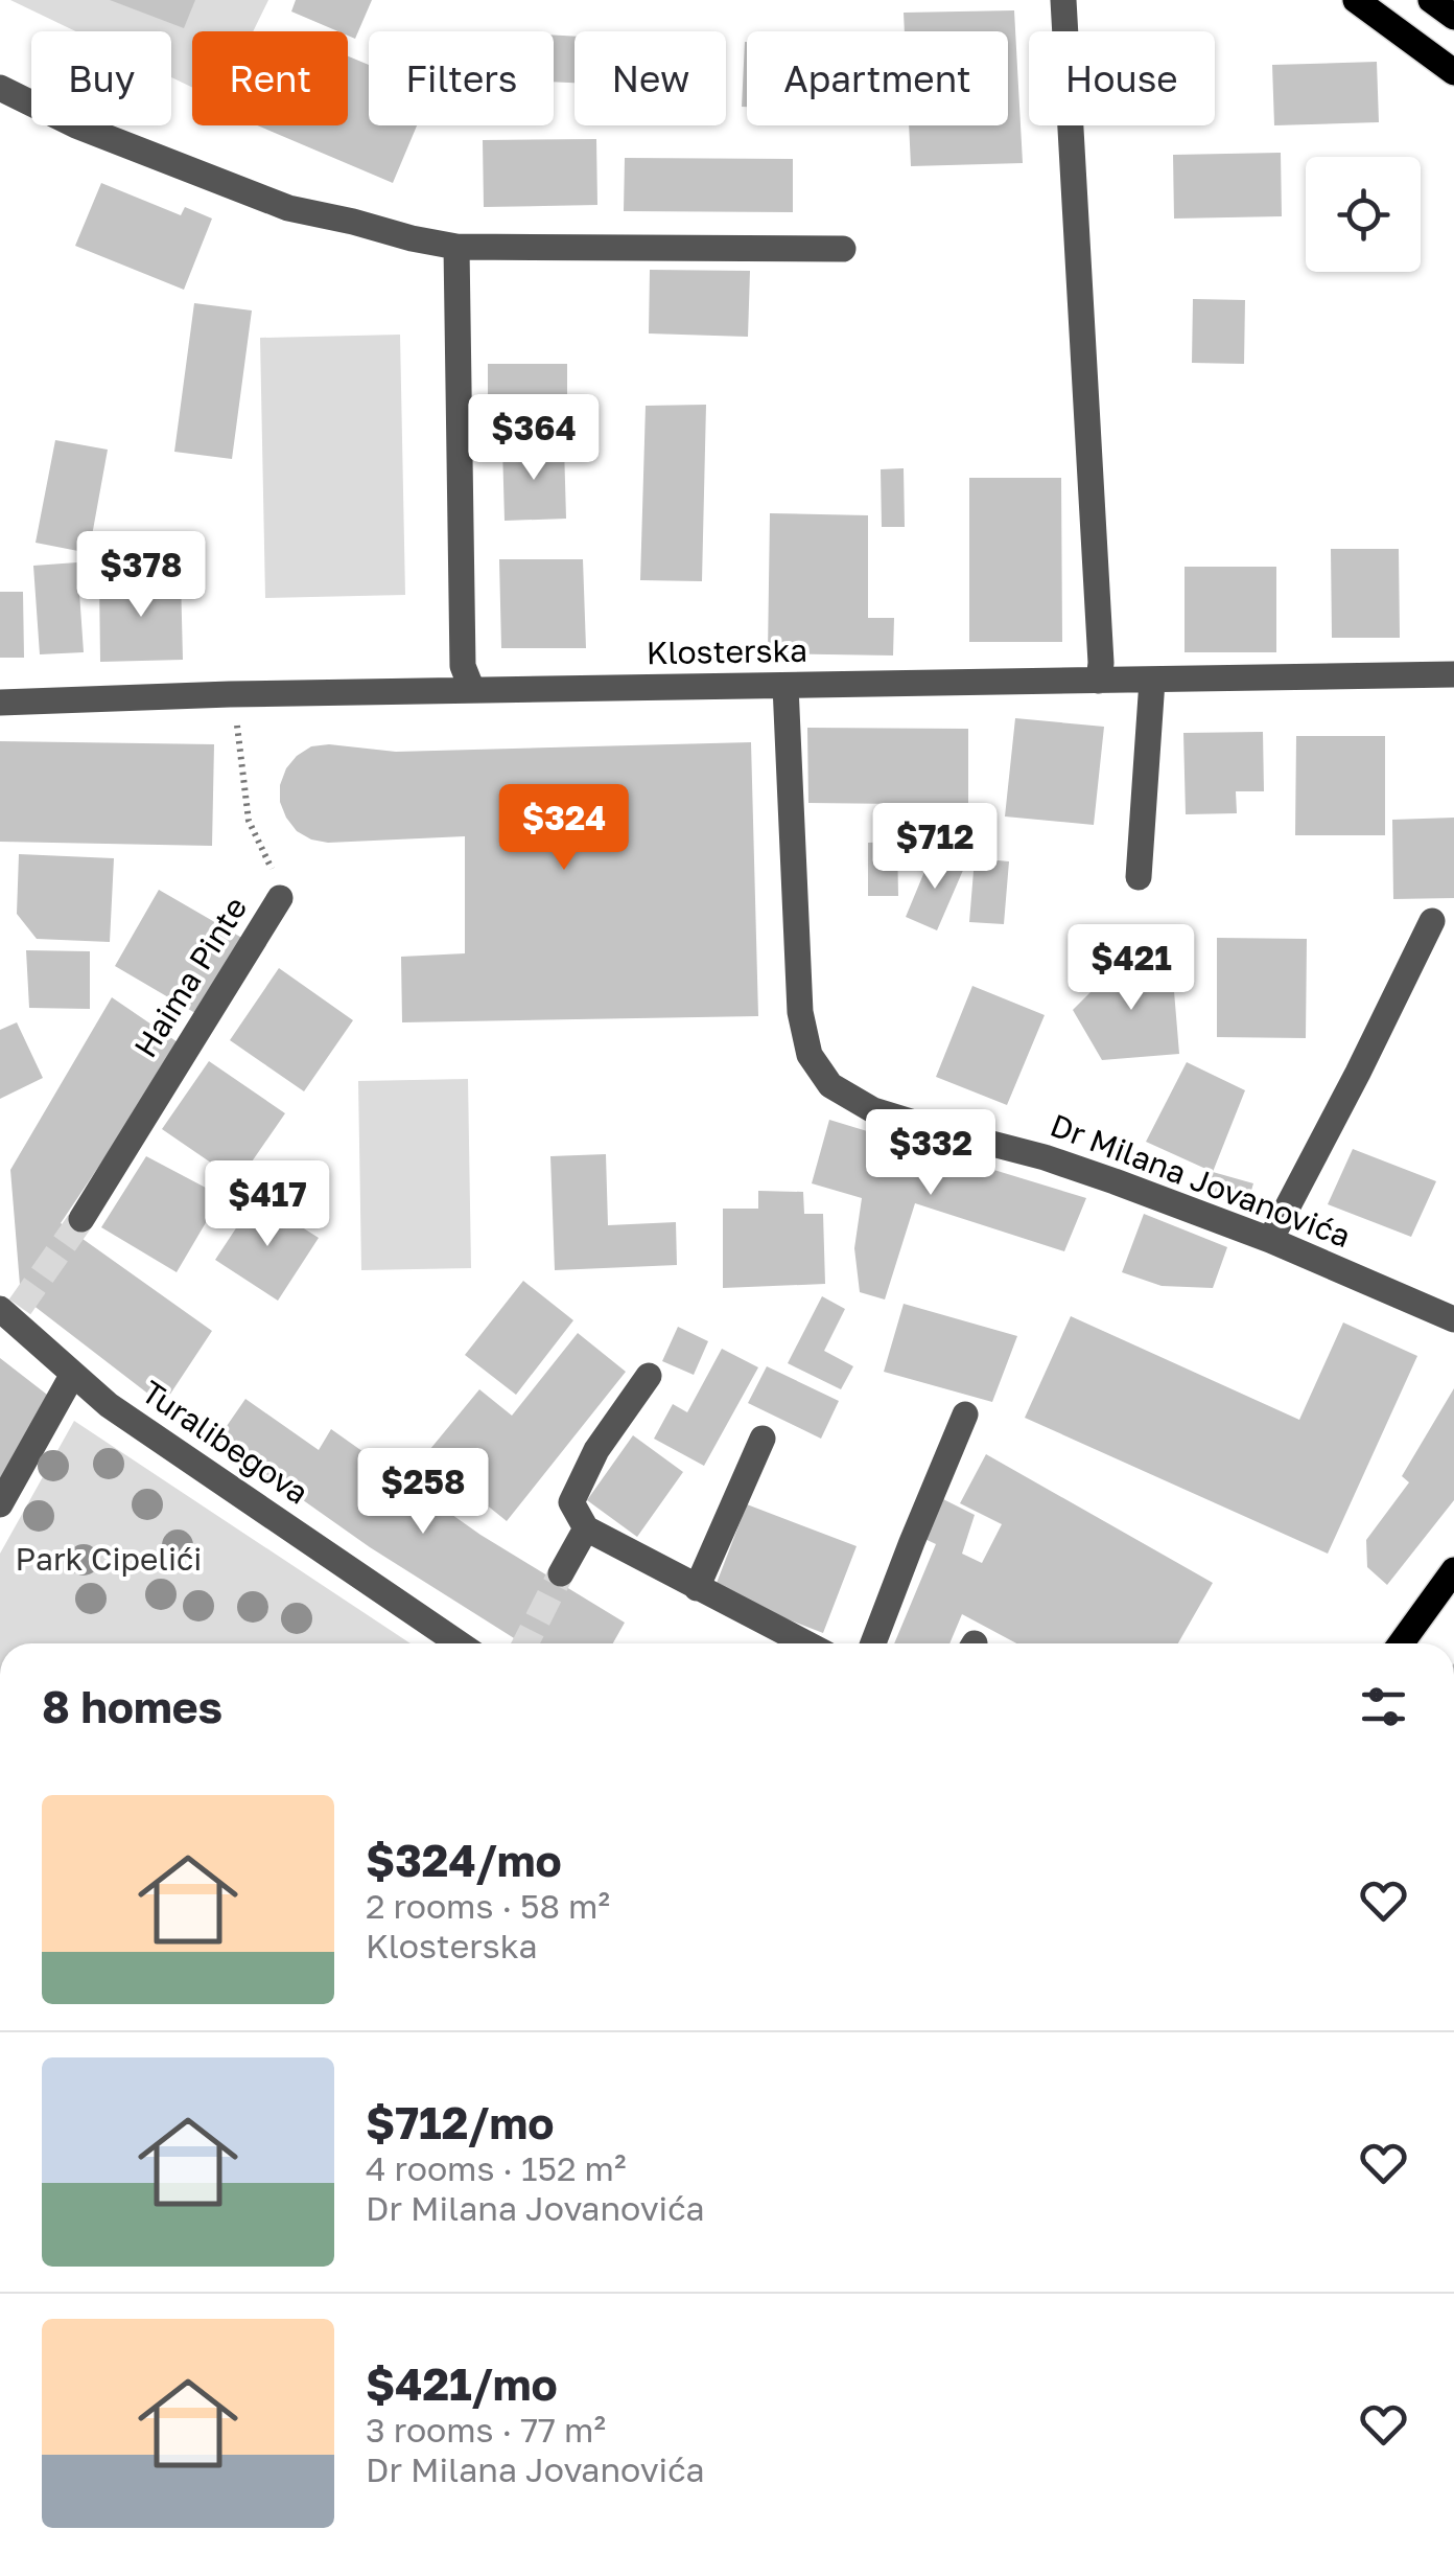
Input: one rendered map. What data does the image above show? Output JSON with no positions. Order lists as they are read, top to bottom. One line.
{"streets":{"street":["Klosterska","Haima Pinte","Dr Milana Jovanovića","Turalibegova"]},"crossings":[["Klosterska","Haima Pinte"],["Klosterska","Dr Milana Jovanovića"]],"parks":["Park Cipelići"],"page":{"chip":["Buy","Rent","Filters","New","Apartment","House"],"price":["$364","$378","$324","$712","$421","$332","$417","$258"],"heading":"8 homes","list":[{"name":"$324/mo","note":"2 rooms · 58 m² · Klosterska"},{"name":"$712/mo","note":"4 rooms · 152 m² · Dr Milana Jovanovića"},{"name":"$421/mo","note":"3 rooms · 77 m² · Dr Milana Jovanovića"}]}}
